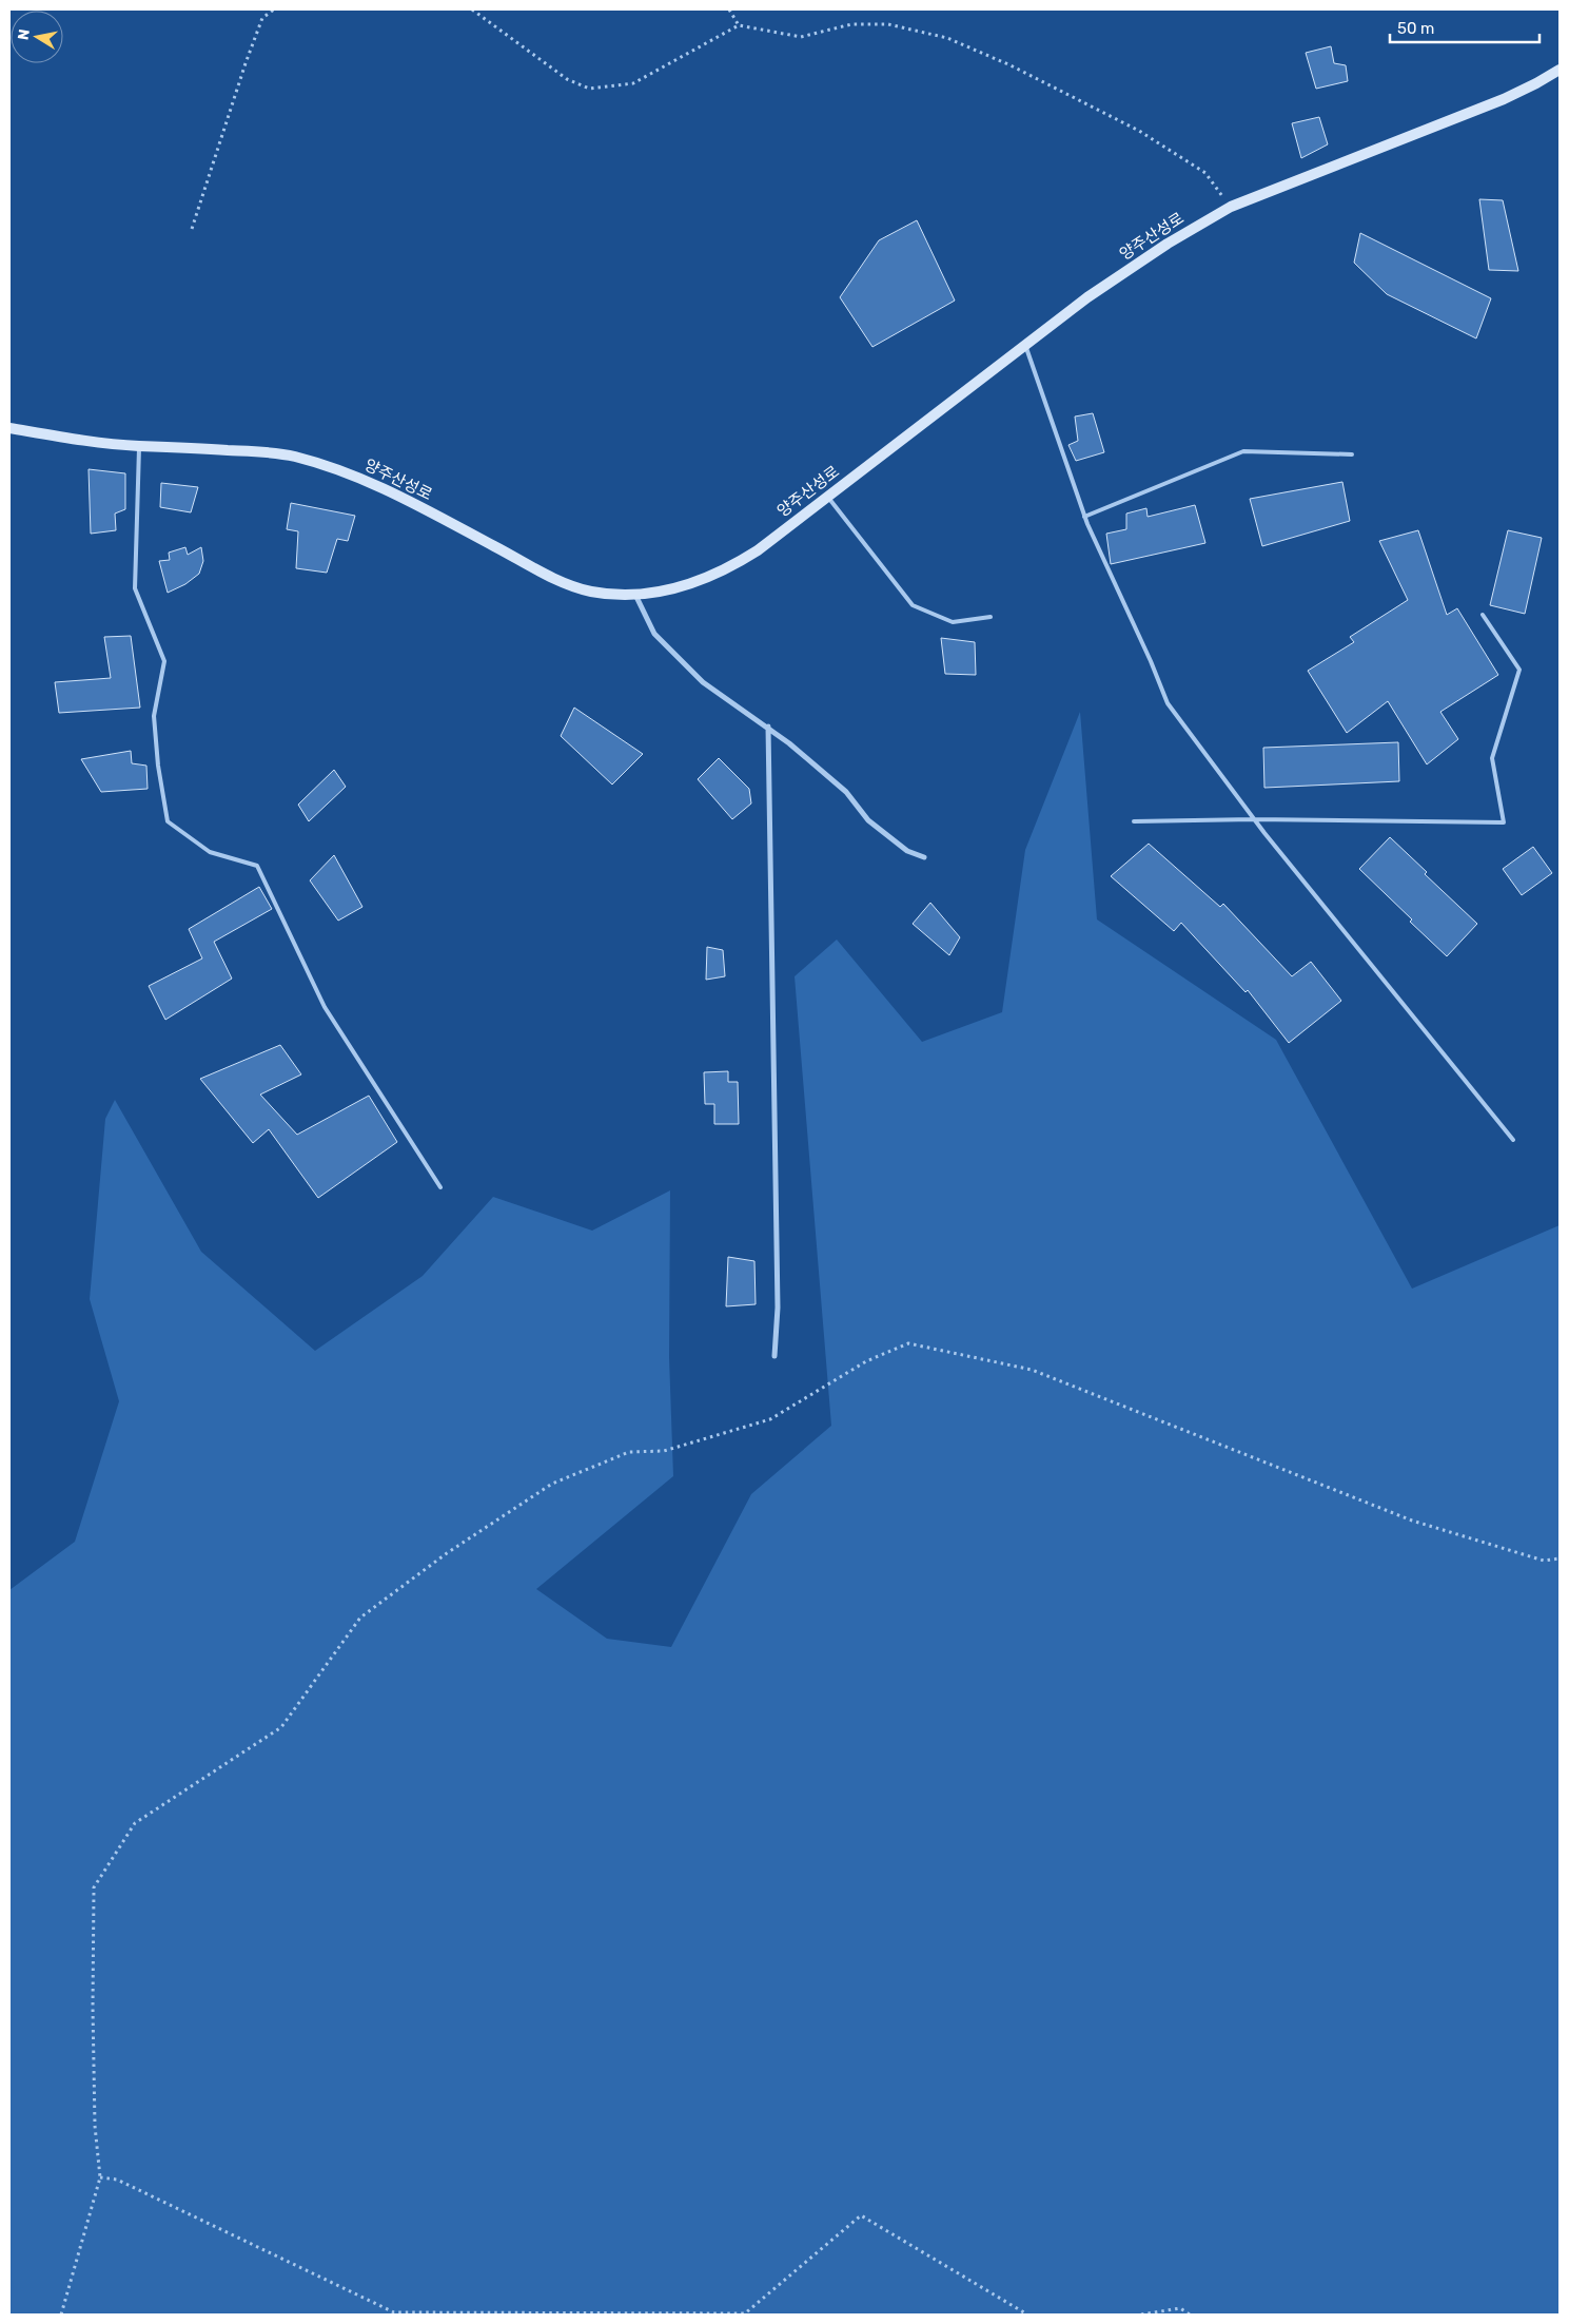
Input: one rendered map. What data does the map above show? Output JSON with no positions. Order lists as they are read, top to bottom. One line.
{"streets":{"street":["양주산성로"]},"scale_bar":"50 m","north":"left"}
